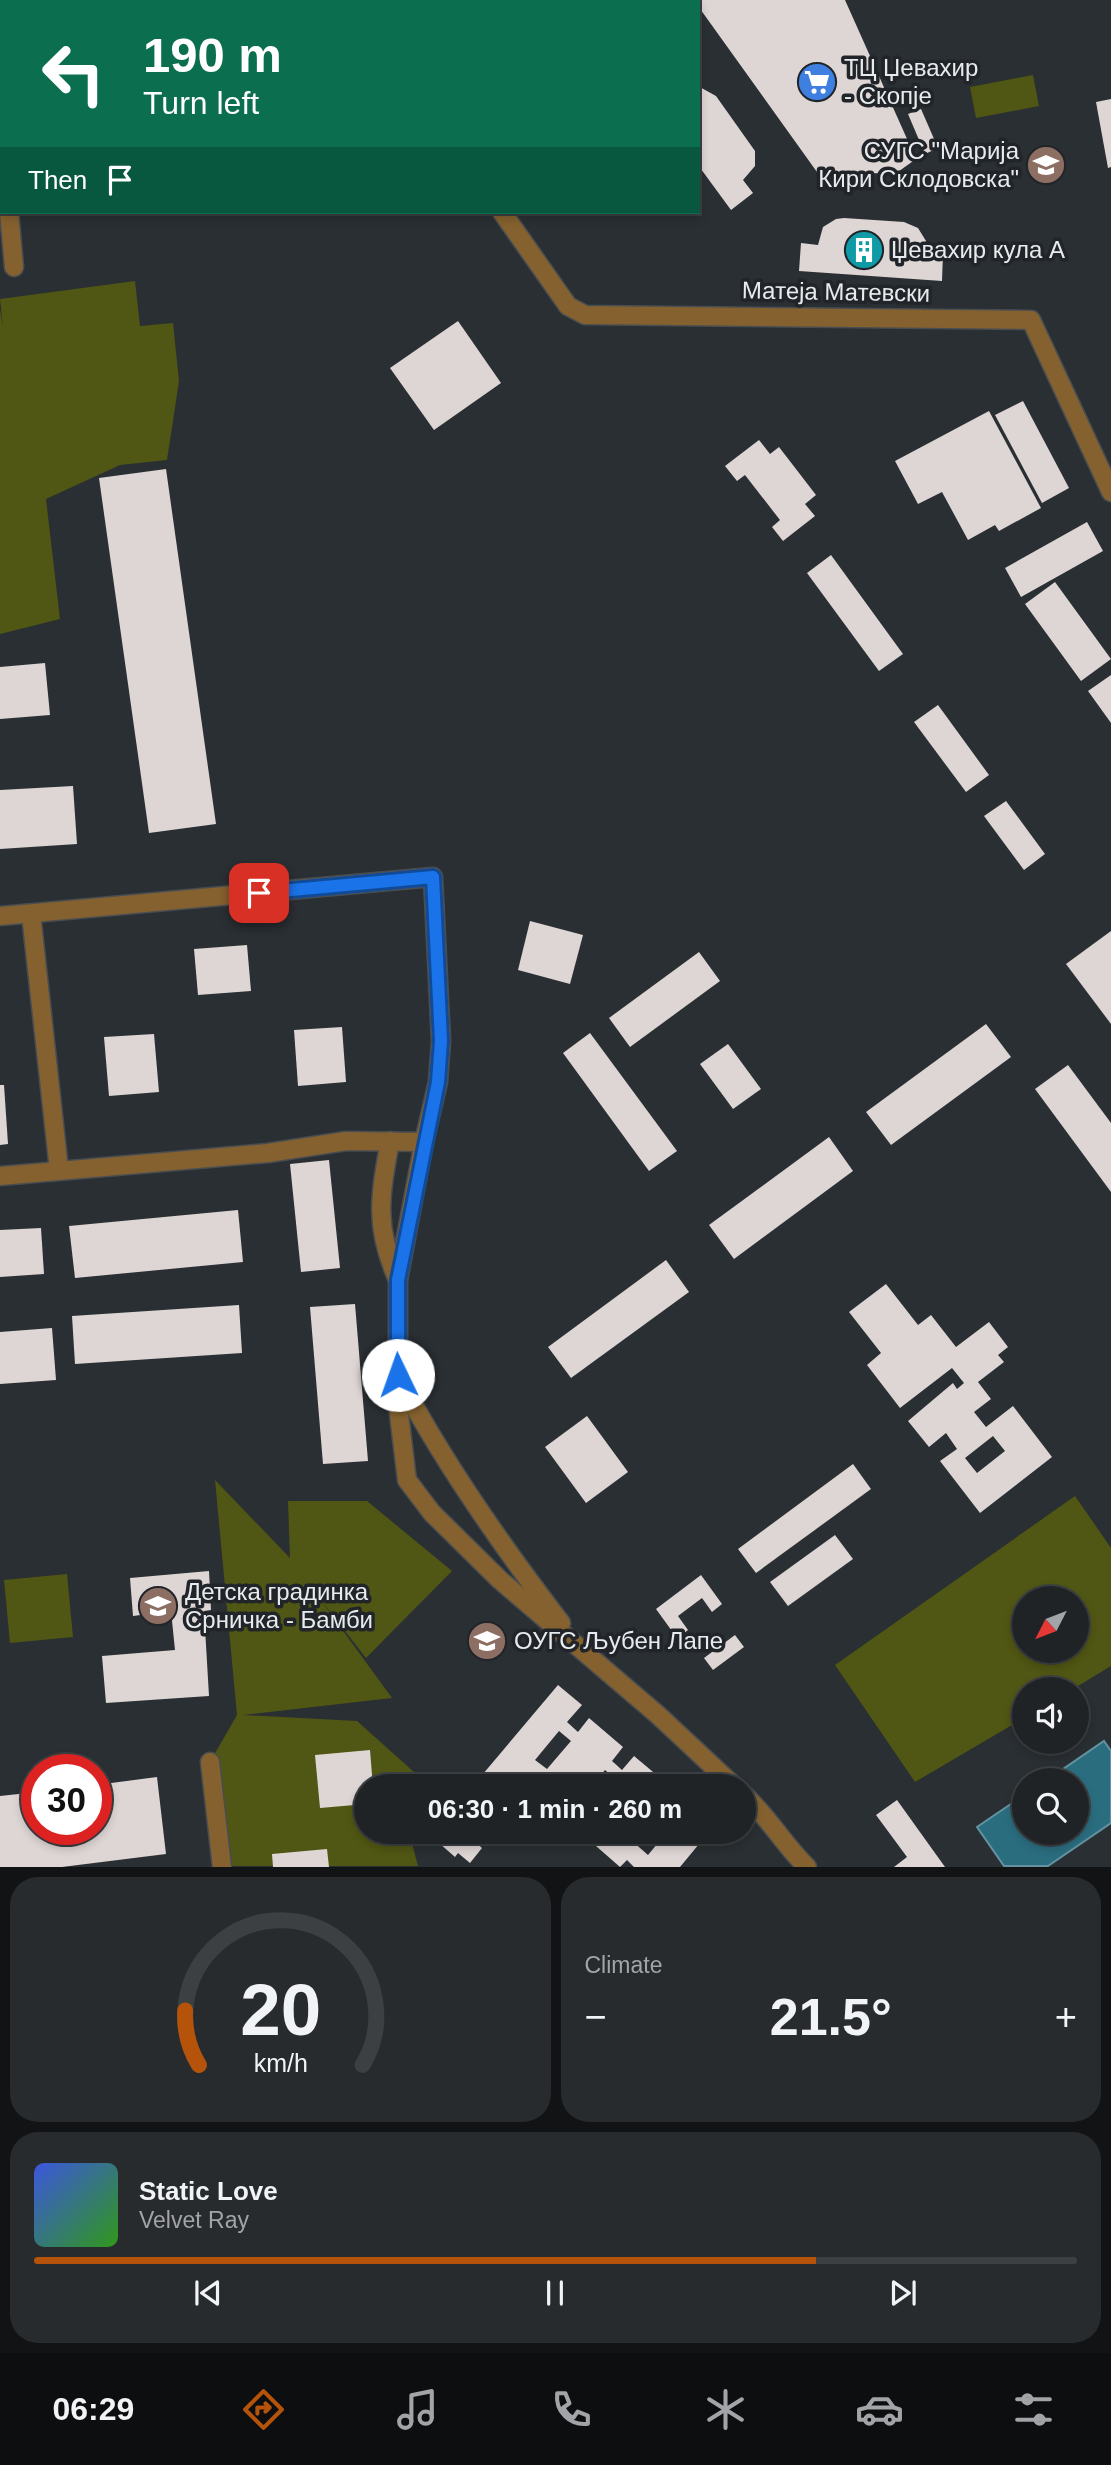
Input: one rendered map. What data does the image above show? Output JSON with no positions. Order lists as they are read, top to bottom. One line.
{"streets":{"street":["Матеја Матевски"]},"places":{"supermarket":["ТЦ Џевахир - Скопје"],"school or university":["СУГС \"Марија Кири Склодовска\"","Детска градинка Срничка - Бамби","ОУГС Љубен Лапе"],"building":["Џевахир кула А"]},"north":"bottom left","page":{"turn":["190 m","Turn left"],"then":"Then","limit":"30","trip":"06:30 · 1 min · 260 m","tile":"Climate","heat":["−","21.5°","+"],"song":["Static Love","Velvet Ray"],"tabs":"06:29","gauge":["20","km/h"]}}
